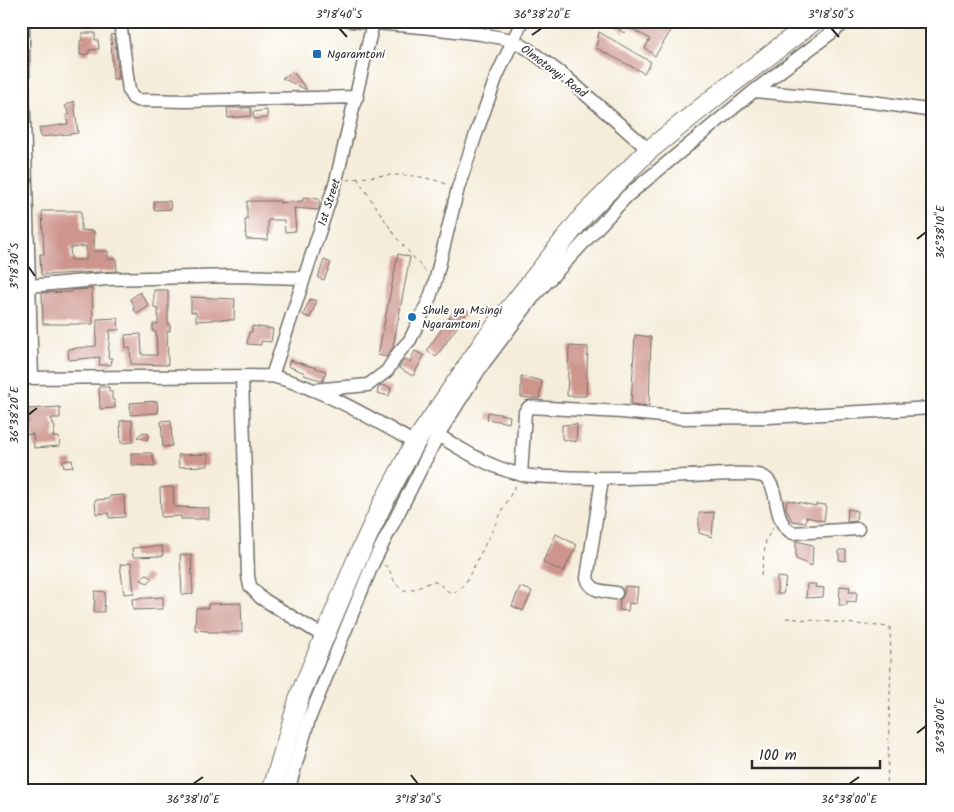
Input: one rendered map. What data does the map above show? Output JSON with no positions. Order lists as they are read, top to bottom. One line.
{"streets":{"street":["Olmotonyi Road","1st Street"]},"crossings":[["Olmotonyi Road","1st Street"]],"places":{"transit":["Ngaramtoni"],"other":["Shule ya Msingi Ngaramtoni"]},"scale_bar":"100 m","coordinates":["3°18'40\"S","36°38'20\"E","3°18'50\"S","36°38'10\"E","3°18'30\"S","36°38'00\"E"]}
